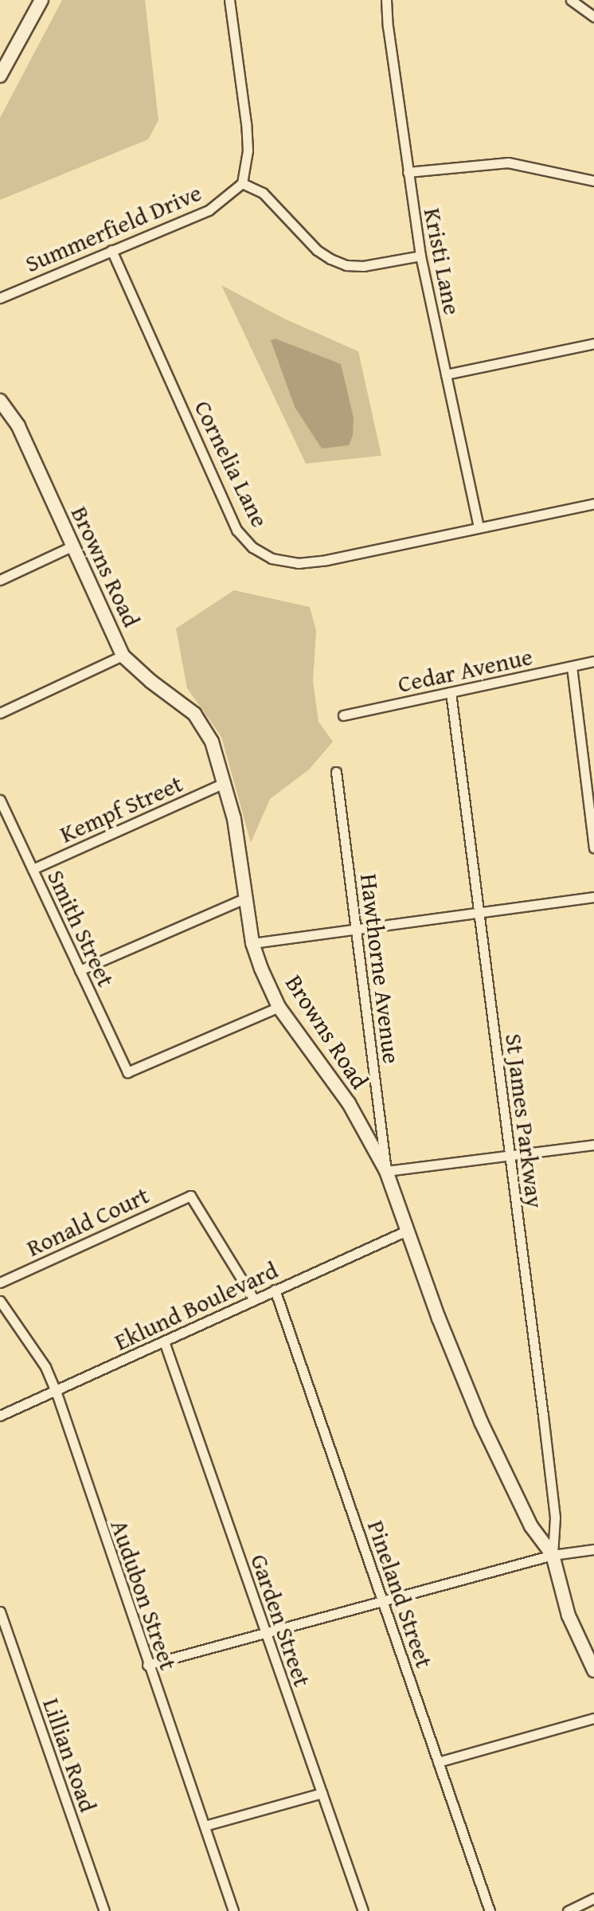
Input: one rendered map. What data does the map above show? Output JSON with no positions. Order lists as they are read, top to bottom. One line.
{"streets":{"street":["Summerfield Drive","Kristi Lane","Cornelia Lane","Browns Road","Cedar Avenue","Kempf Street","Smith Street","Hawthorne Avenue","St James Parkway","Ronald Court","Eklund Boulevard","Pineland Street","Audubon Street","Garden Street","Lillian Road"]},"crossings":[["Summerfield Drive","Cornelia Lane"],["Kristi Lane","Cornelia Lane"],["Browns Road","Kempf Street"],["Browns Road","Smith Street"],["Browns Road","Hawthorne Avenue"],["Browns Road","St James Parkway"],["Browns Road","Eklund Boulevard"],["Cedar Avenue","St James Parkway"],["Kempf Street","Smith Street"],["Ronald Court","Eklund Boulevard"],["Eklund Boulevard","Pineland Street"],["Eklund Boulevard","Audubon Street"],["Eklund Boulevard","Garden Street"]]}
